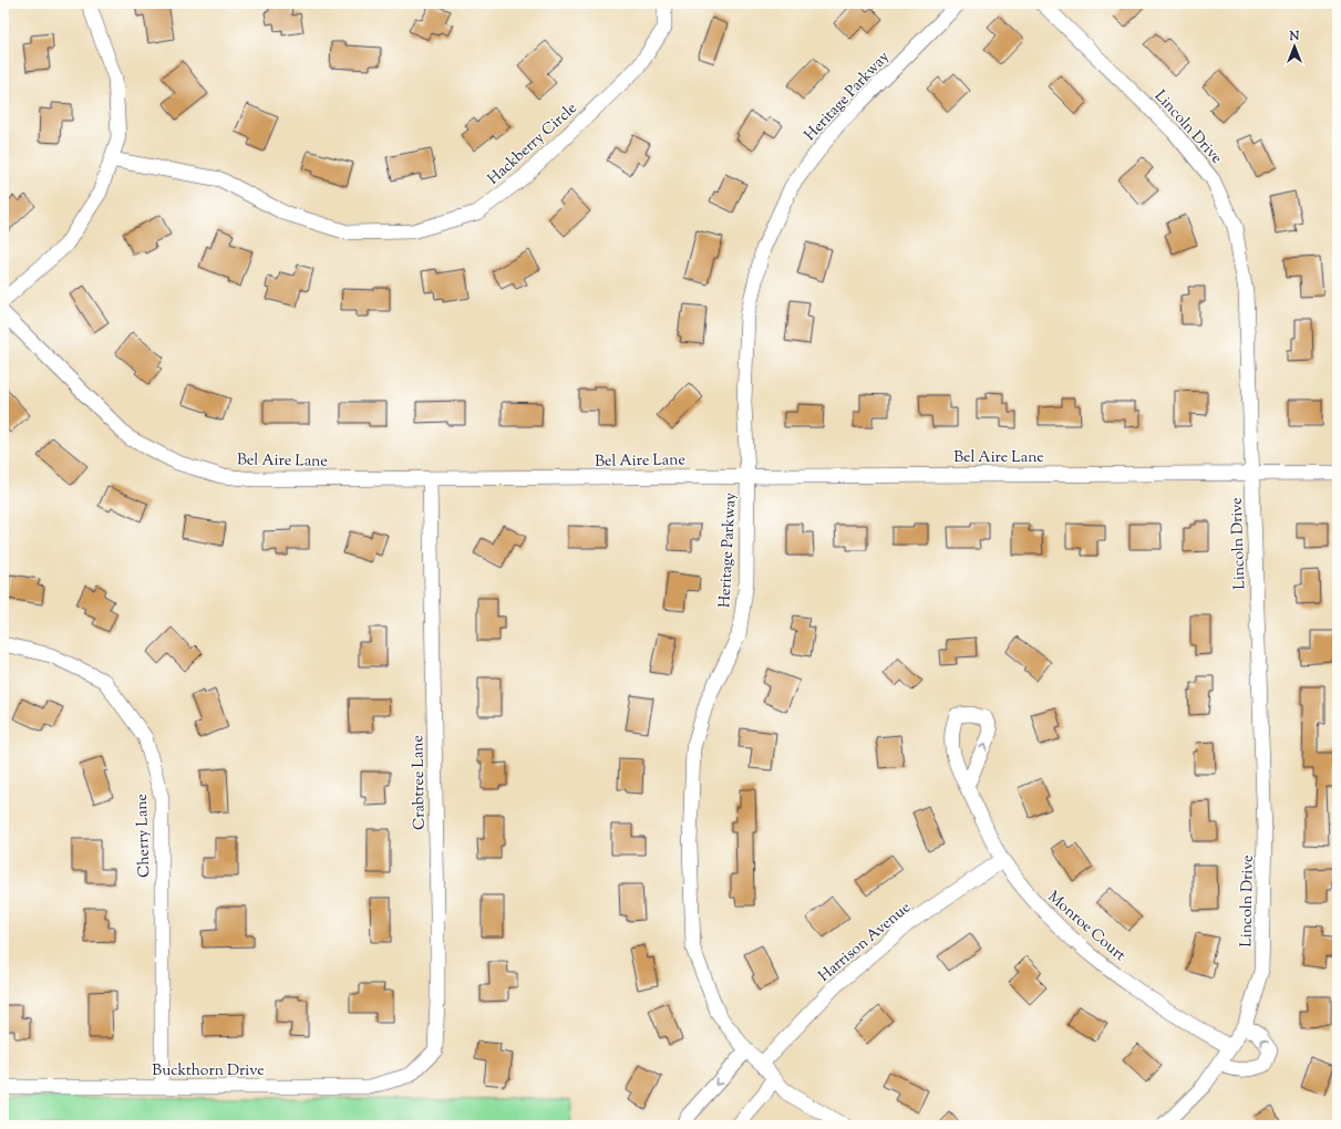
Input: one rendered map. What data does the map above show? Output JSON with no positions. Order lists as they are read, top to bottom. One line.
{"streets":{"street":["Heritage Parkway","Lincoln Drive","Hackberry Circle","Bel Aire Lane","Crabtree Lane","Cherry Lane","Monroe Court","Harrison Avenue","Buckthorn Drive"]},"crossings":[["Heritage Parkway","Bel Aire Lane"],["Heritage Parkway","Harrison Avenue"],["Lincoln Drive","Bel Aire Lane"],["Lincoln Drive","Monroe Court"],["Bel Aire Lane","Crabtree Lane"],["Crabtree Lane","Buckthorn Drive"],["Cherry Lane","Buckthorn Drive"],["Monroe Court","Harrison Avenue"]],"north":"top"}
